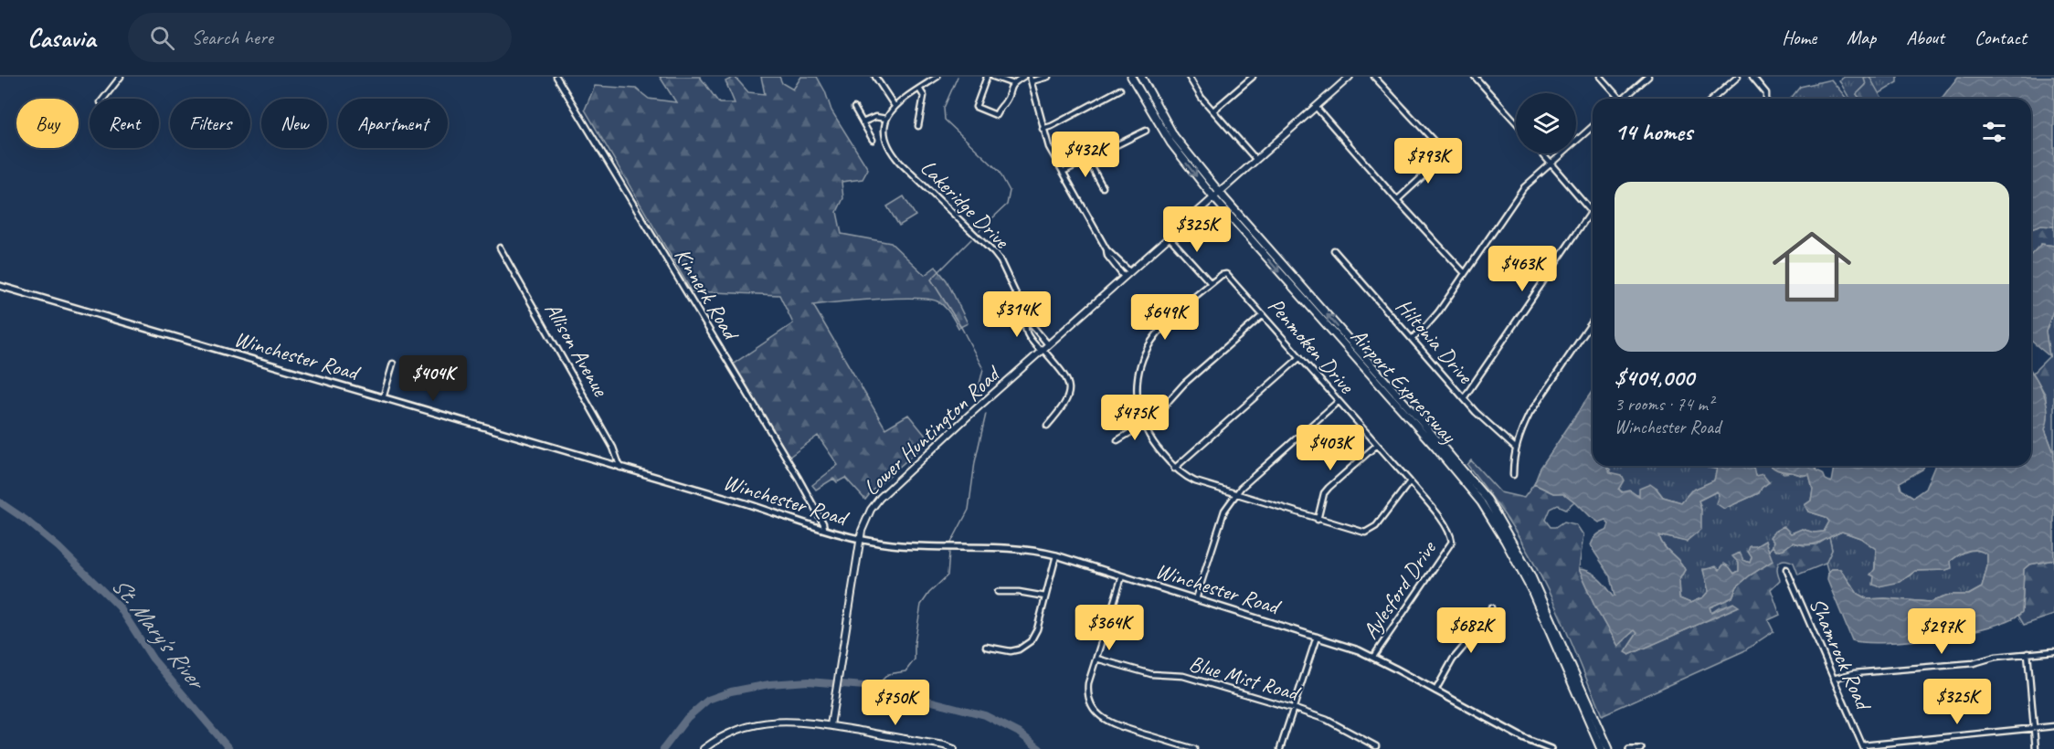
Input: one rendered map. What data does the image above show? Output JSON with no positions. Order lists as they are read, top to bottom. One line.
{"streets":{"main road":["Airport Expressway","Lower Huntington Road"],"street":["Lakeridge Drive","Kinnerk Road","Hiltonia Drive","Penmoken Drive","Allison Avenue","Winchester Road","Aylesford Drive","Shamrock Road","Blue Mist Road"]},"crossings":[["Lakeridge Drive","Lower Huntington Road"],["Kinnerk Road","Winchester Road"],["Penmoken Drive","Aylesford Drive"],["Allison Avenue","Winchester Road"],["Winchester Road","Lower Huntington Road"],["Winchester Road","Aylesford Drive"],["Airport Expressway","Lower Huntington Road"]],"water":["St. Mary's River"],"page":{"header":"Casavia","search":"Search here","nav":["Home","Map","About","Contact"],"chip":["Buy","Rent","Filters","New","Apartment"],"heading":"14 homes","price":["$432K","$793K","$325K","$463K","$314K","$649K","$404K","$475K","$403K","$364K","$682K","$297K","$325K","$750K"],"list":[{"name":"$404,000","note":"3 rooms · 74 m² · Winchester Road"}]}}
